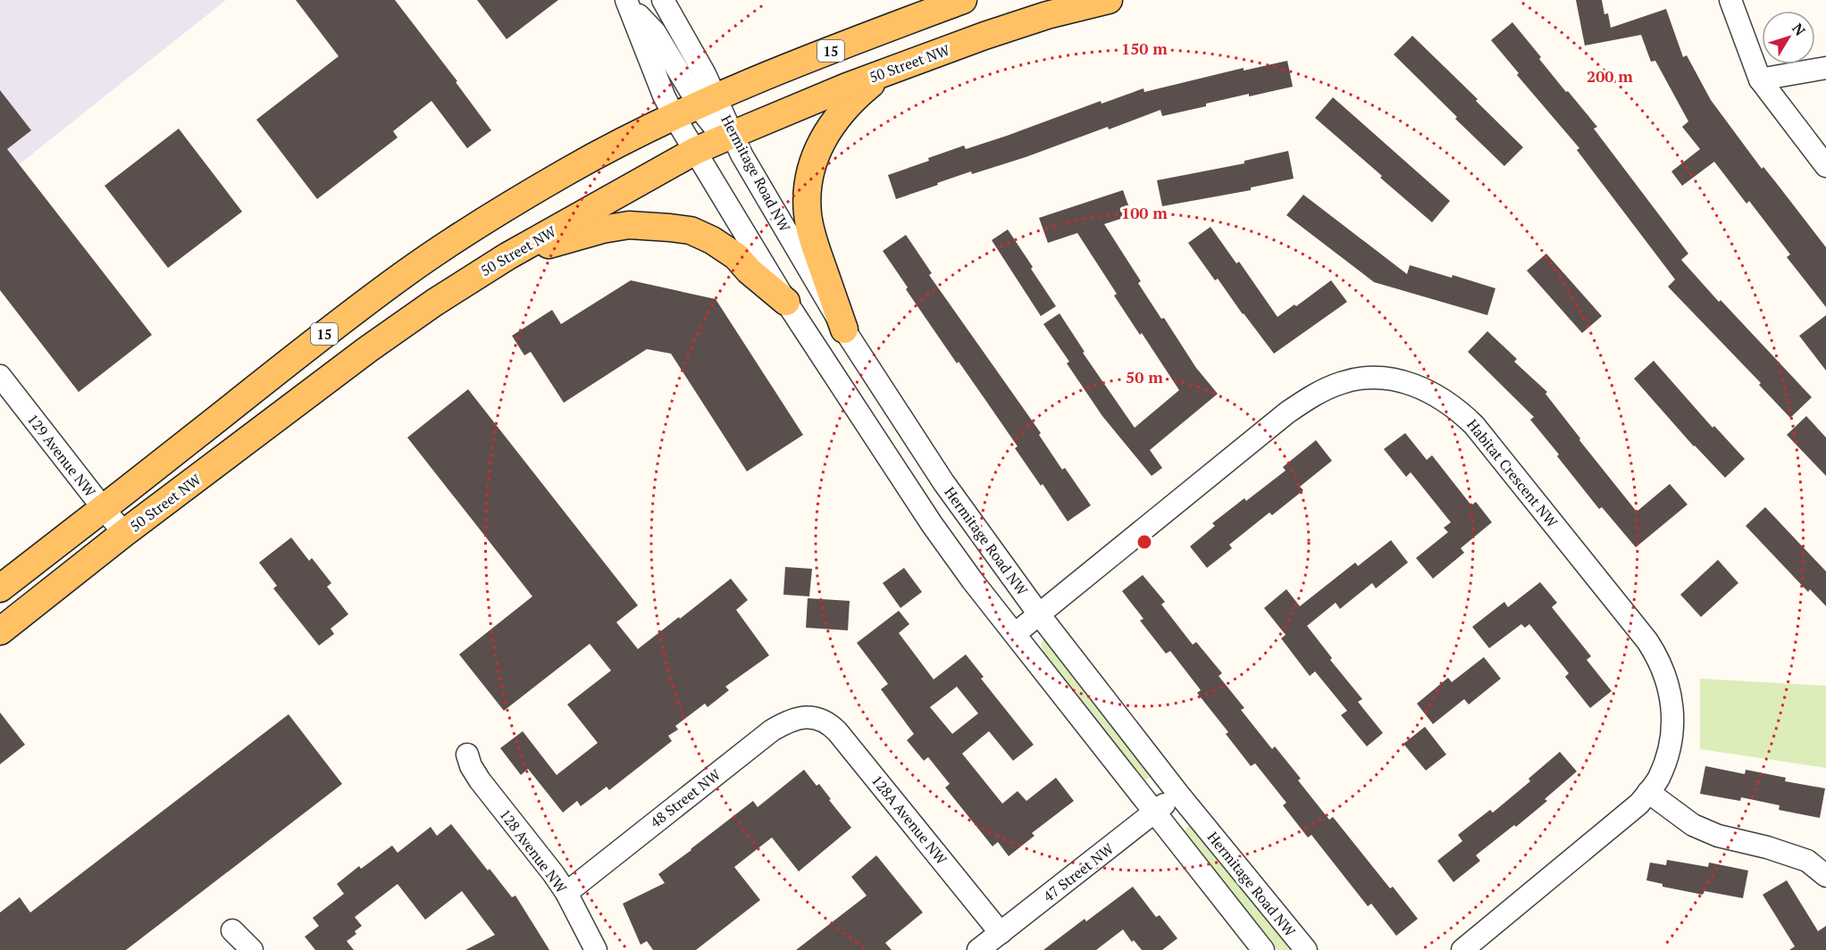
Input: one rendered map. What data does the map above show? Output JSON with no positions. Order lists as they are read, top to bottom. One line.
{"streets":{"main road":["15","50 Street NW"],"street":["Hermitage Road NW","129 Avenue NW","Habitat Crescent NW","48 Street NW","128A Avenue NW","128 Avenue NW","47 Street NW"]},"crossings":[["15","Hermitage Road NW"],["15","129 Avenue NW"],["50 Street NW","Hermitage Road NW"],["50 Street NW","129 Avenue NW"],["Hermitage Road NW","Habitat Crescent NW"],["Hermitage Road NW","47 Street NW"],["48 Street NW","128A Avenue NW"],["48 Street NW","128 Avenue NW"],["128A Avenue NW","47 Street NW"]],"north":"top right","rings":["150 m","200 m","100 m","50 m"]}
